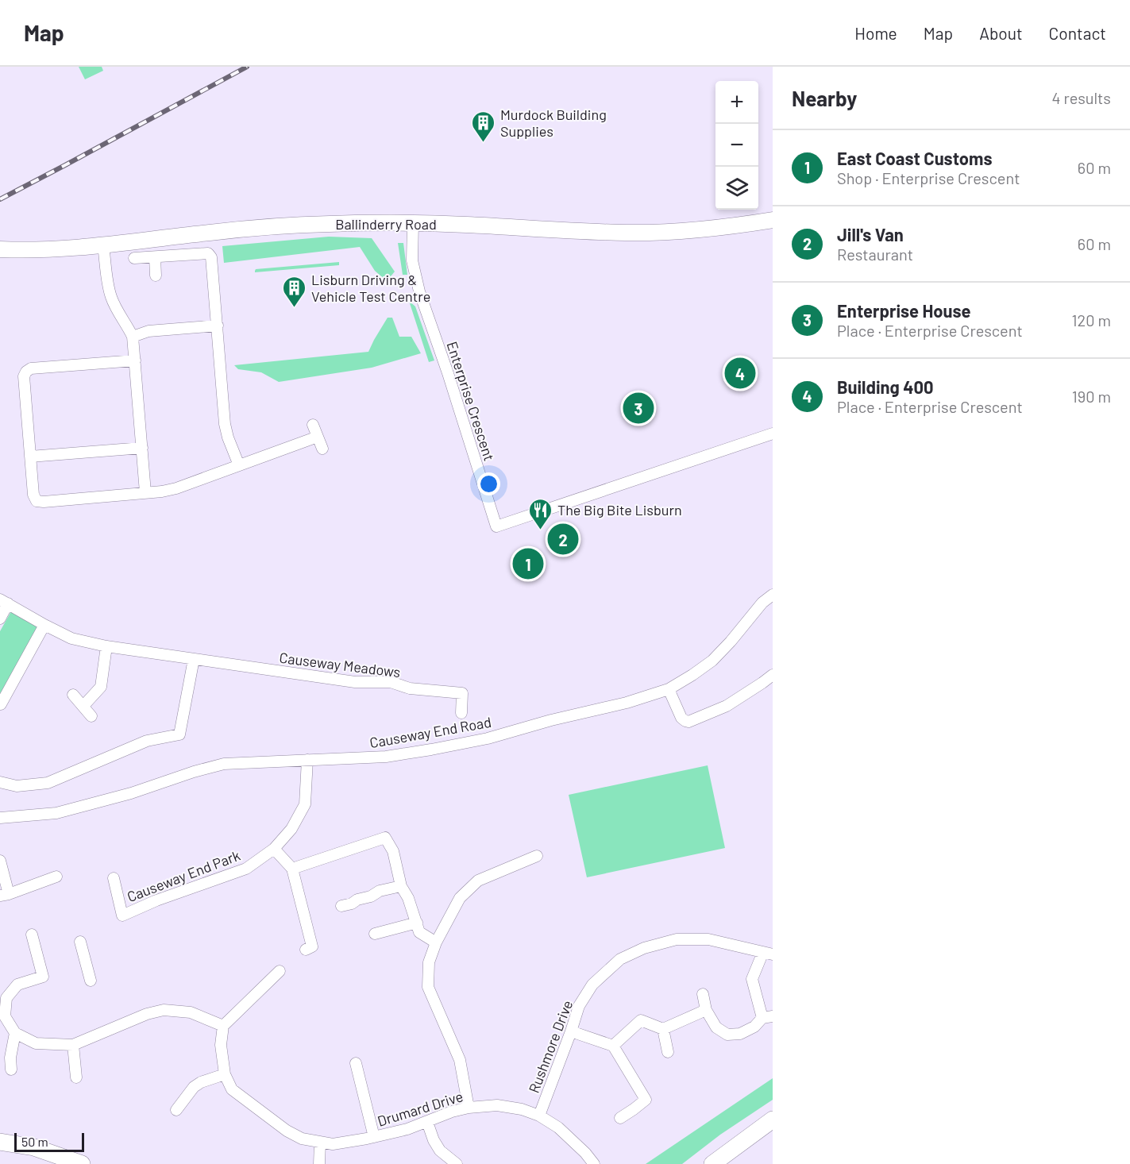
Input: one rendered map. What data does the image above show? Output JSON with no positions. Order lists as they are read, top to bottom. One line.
{"streets":{"main road":["Ballinderry Road"],"street":["Enterprise Crescent","Causeway Meadows","Causeway End Road","Causeway End Park","Rushmore Drive","Drumard Drive"]},"crossings":[["Ballinderry Road","Enterprise Crescent"],["Causeway End Road","Causeway End Park"],["Rushmore Drive","Drumard Drive"]],"places":{"building":["Murdock Building Supplies","Lisburn Driving & Vehicle Test Centre"],"restaurant":["The Big Bite Lisburn"]},"scale_bar":"50 m","page":{"header":"Map","nav":["Home","Map","About","Contact"],"heading":["Nearby","4 results"],"map_buttons":["+","−"],"list":[{"mark":"1","name":"East Coast Customs","note":"Shop · Enterprise Crescent","value":"60 m"},{"mark":"2","name":"Jill's Van","note":"Restaurant","value":"60 m"},{"mark":"3","name":"Enterprise House","note":"Place · Enterprise Crescent","value":"120 m"},{"mark":"4","name":"Building 400","note":"Place · Enterprise Crescent","value":"190 m"}],"pins":["4","3","2","1"],"scale":"50 m"}}
